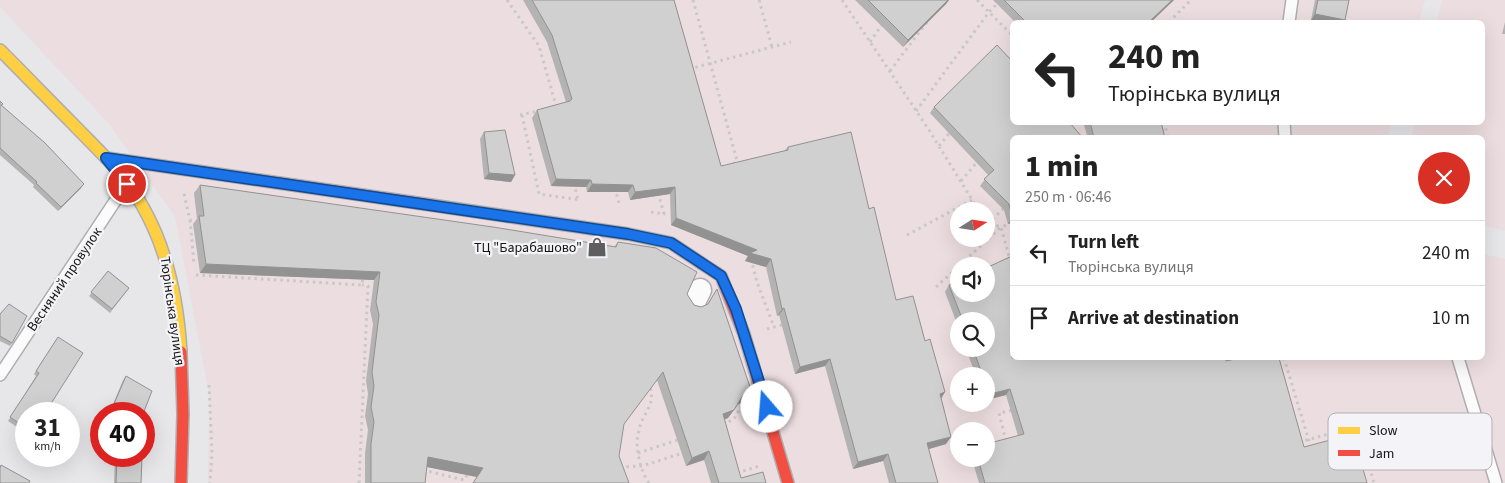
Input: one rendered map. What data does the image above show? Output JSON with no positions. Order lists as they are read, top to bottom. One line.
{"streets":{"street":["Тюрінська вулиця"],"lane":["Весняний провулок"]},"crossings":[["Весняний провулок","Тюрінська вулиця"]],"places":{"shop":["ТЦ \"Барабашово\""]},"legend":["Slow","Jam"],"north":"right","page":{"turn":["240 m","Тюрінська вулиця"],"heading":["1 min","250 m · 06:46"],"map_buttons":["+","−"],"list":[{"name":"Turn left","note":"Тюрінська вулиця","value":"240 m"},{"name":"Arrive at destination","value":"10 m"}],"speed":"31 km/h","limit":"40"}}
